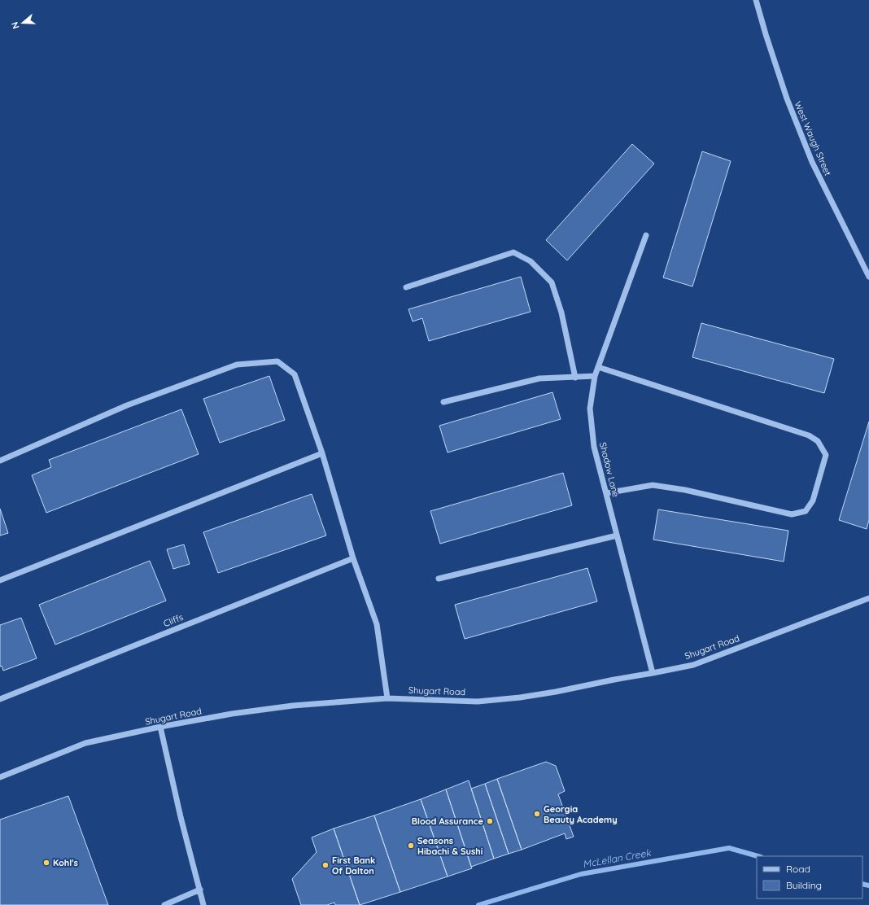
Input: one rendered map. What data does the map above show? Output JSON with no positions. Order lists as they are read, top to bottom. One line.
{"streets":{"street":["West Waugh Street","Shadow Lane","Cliffs","Shugart Road"]},"crossings":[["Shadow Lane","Shugart Road"]],"water":["McLellan Creek"],"places":["Georgia Beauty Academy","Blood Assurance","Seasons Hibachi & Sushi","Kohl's","First Bank Of Dalton"],"legend":["Road","Building"],"north":"left"}
